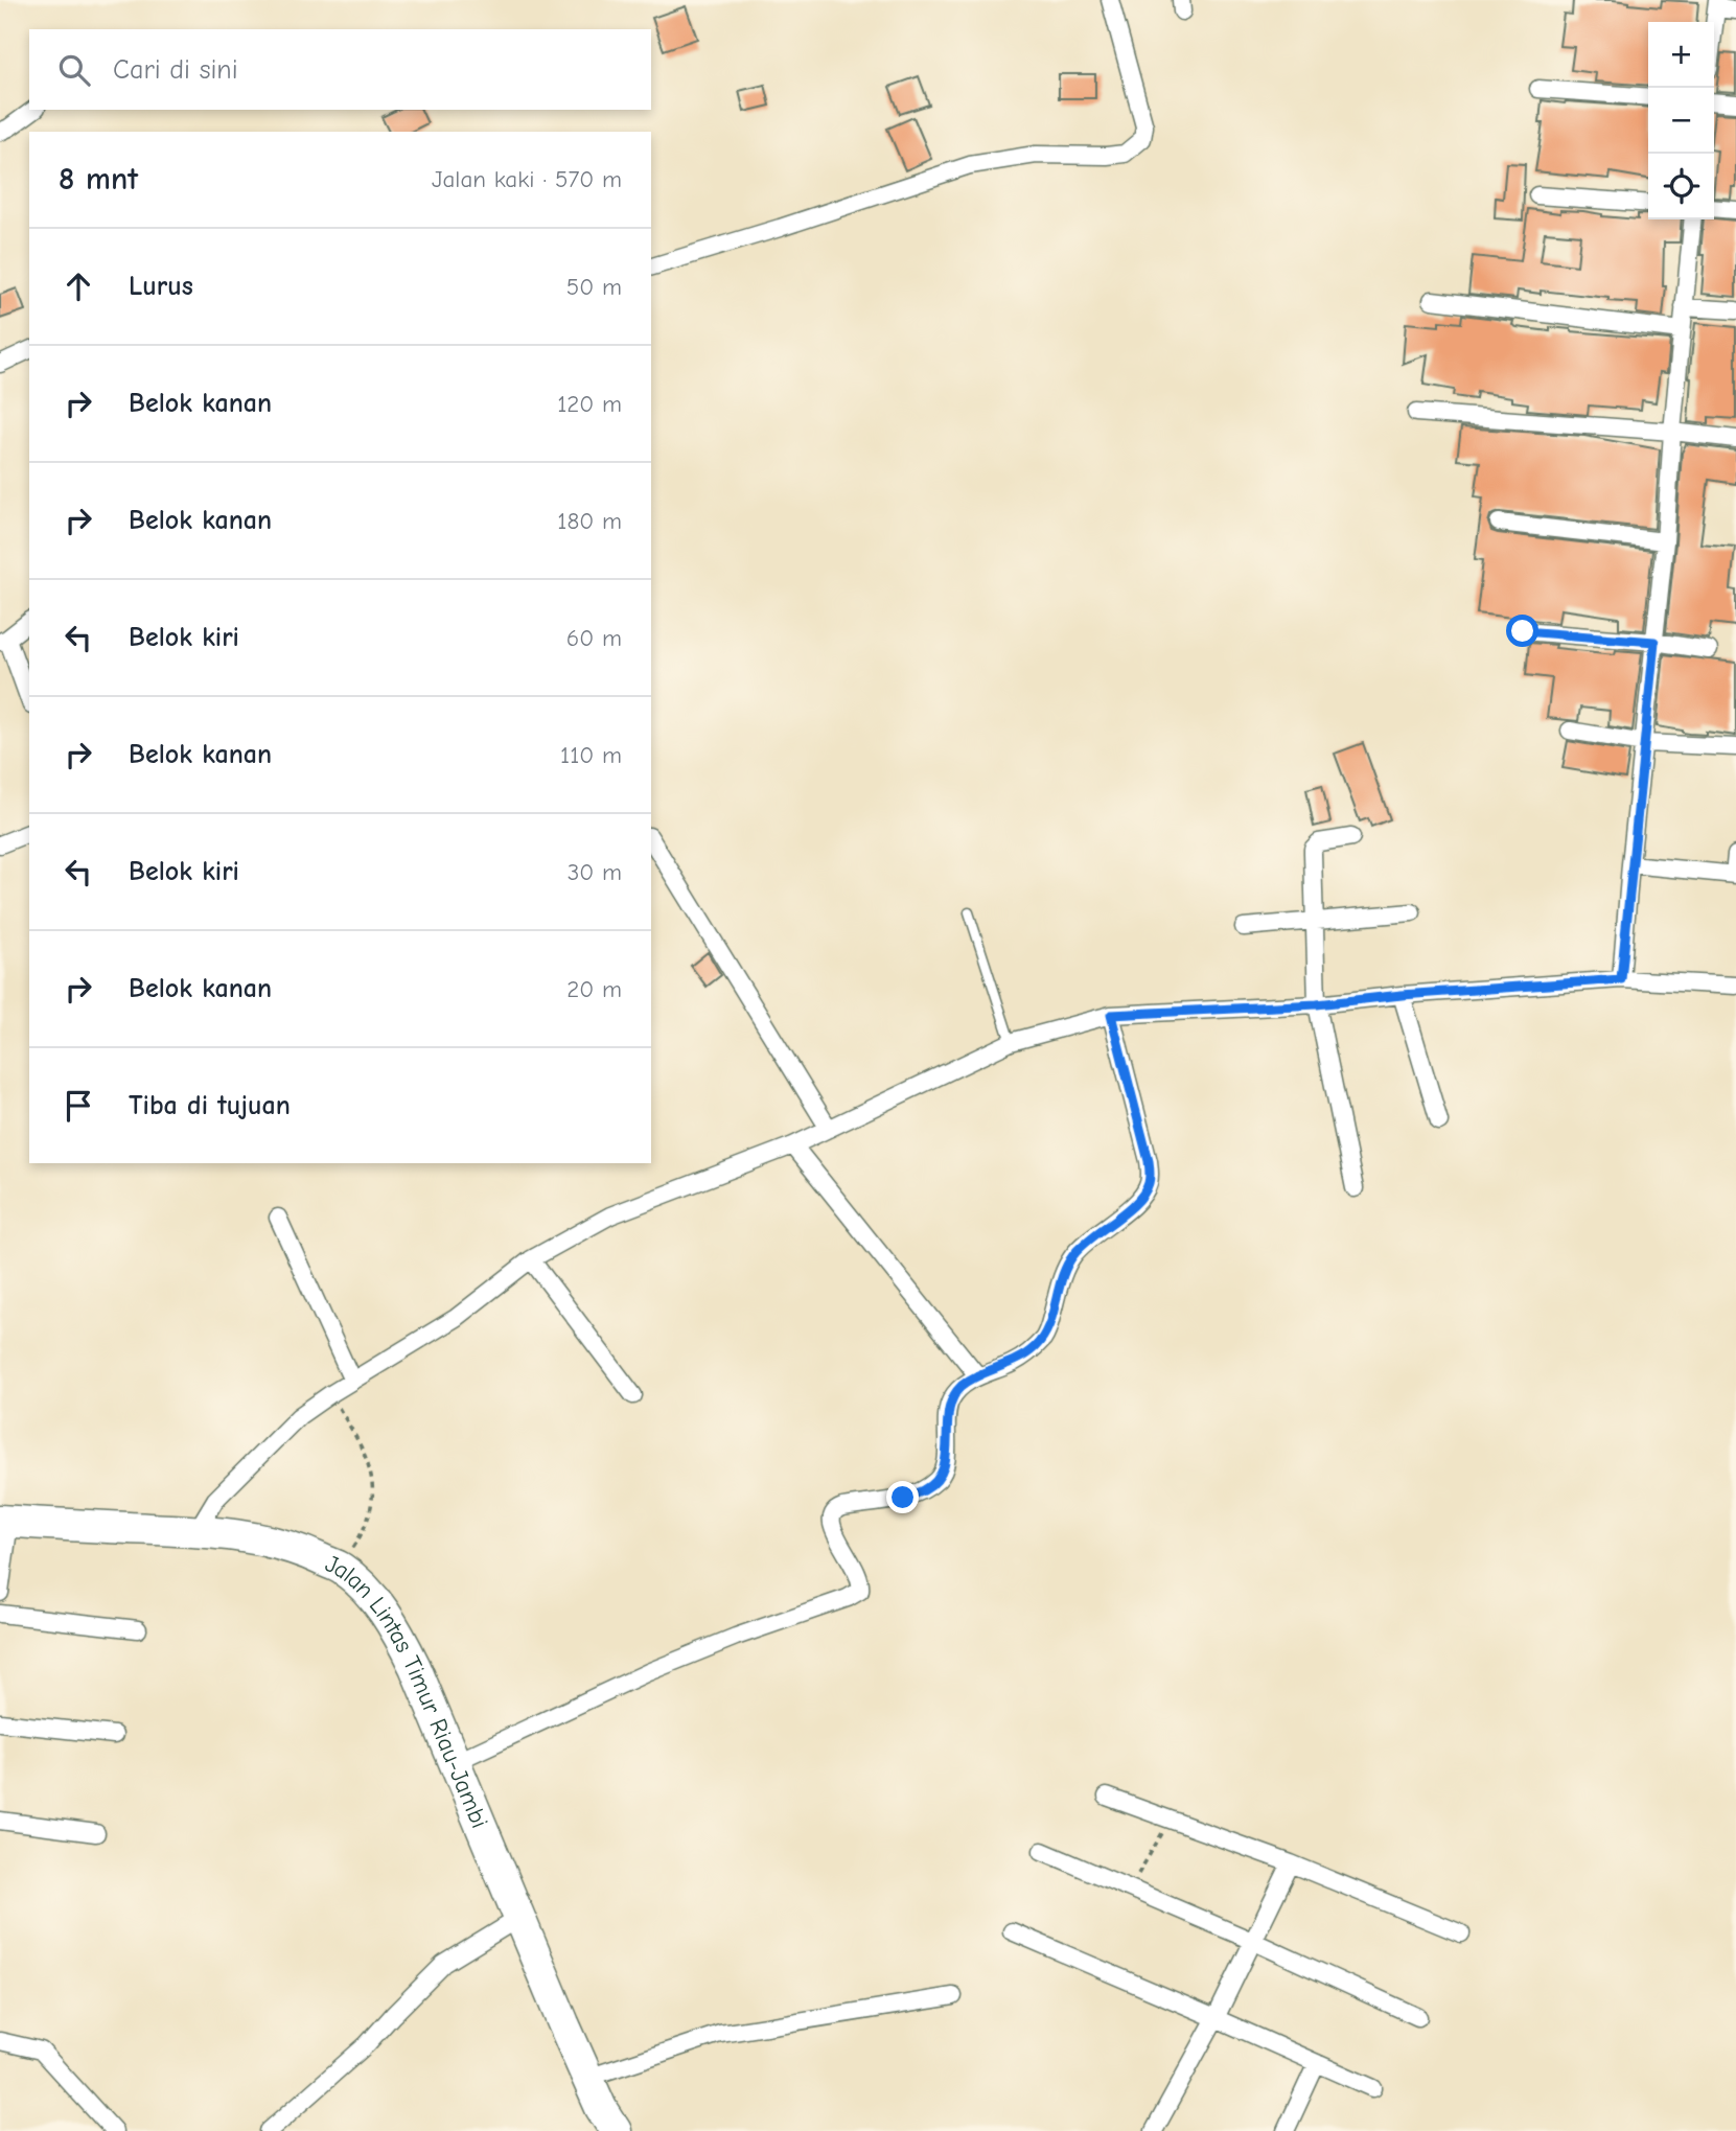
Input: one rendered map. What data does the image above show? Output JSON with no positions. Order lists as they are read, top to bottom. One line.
{"streets":{"highway":["Jalan Lintas Timur Riau-Jambi"]},"page":{"map_buttons":["+","−"],"search":"Cari di sini","heading":["8 mnt","Jalan kaki · 570 m"],"list":[["Lurus","50 m"],["Belok kanan","120 m"],["Belok kanan","180 m"],["Belok kiri","60 m"],["Belok kanan","110 m"],["Belok kiri","30 m"],["Belok kanan","20 m"],"Tiba di tujuan"]}}
